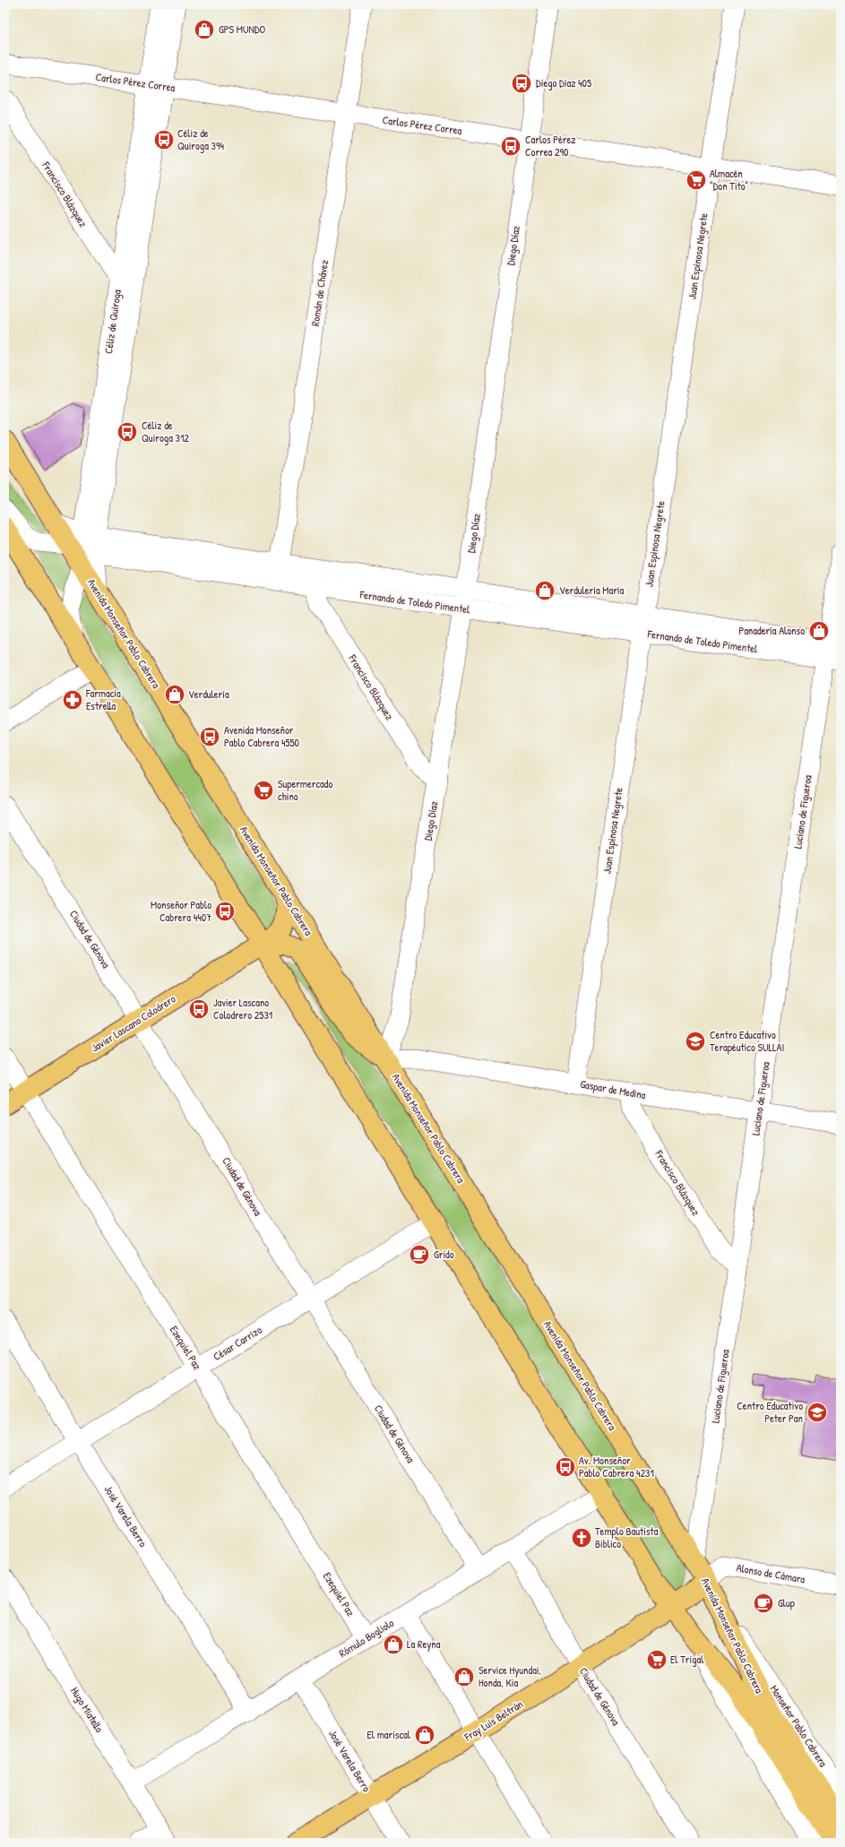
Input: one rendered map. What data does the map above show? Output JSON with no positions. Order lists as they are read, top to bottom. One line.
{"streets":{"main road":["Avenida Monseñor Pablo Cabrera","Javier Lascano Colodrero","Fray Luis Beltrán"],"street":["Carlos Pérez Correa","Francisco Blázquez","Diego Díaz","Juan Espinosa Negrete","Román de Chávez","Céliz de Quiroga","Fernando de Toledo Pimentel","Luciano de Figueroa","Ciudad de Génova","Gaspar de Medina","César Carrizo","Ezequiel Paz","José Varela Berro","Alonso de Cámara","Rómulo Bogliolo","Hugo Miatello","Monseñor Pablo Cabrera"]},"crossings":[["Carlos Pérez Correa","Diego Díaz"],["Carlos Pérez Correa","Juan Espinosa Negrete"],["Carlos Pérez Correa","Román de Chávez"],["Carlos Pérez Correa","Céliz de Quiroga"],["Francisco Blázquez","Diego Díaz"],["Francisco Blázquez","Céliz de Quiroga"],["Francisco Blázquez","Fernando de Toledo Pimentel"],["Francisco Blázquez","Luciano de Figueroa"],["Francisco Blázquez","Gaspar de Medina"],["Diego Díaz","Fernando de Toledo Pimentel"],["Diego Díaz","Avenida Monseñor Pablo Cabrera"],["Diego Díaz","Gaspar de Medina"],["Juan Espinosa Negrete","Fernando de Toledo Pimentel"],["Juan Espinosa Negrete","Gaspar de Medina"],["Román de Chávez","Fernando de Toledo Pimentel"],["Céliz de Quiroga","Fernando de Toledo Pimentel"],["Céliz de Quiroga","Avenida Monseñor Pablo Cabrera"],["Fernando de Toledo Pimentel","Avenida Monseñor Pablo Cabrera"],["Fernando de Toledo Pimentel","Luciano de Figueroa"],["Avenida Monseñor Pablo Cabrera","Luciano de Figueroa"],["Avenida Monseñor Pablo Cabrera","Javier Lascano Colodrero"],["Avenida Monseñor Pablo Cabrera","Gaspar de Medina"],["Avenida Monseñor Pablo Cabrera","César Carrizo"],["Avenida Monseñor Pablo Cabrera","Alonso de Cámara"],["Avenida Monseñor Pablo Cabrera","Rómulo Bogliolo"],["Avenida Monseñor Pablo Cabrera","Fray Luis Beltrán"],["Avenida Monseñor Pablo Cabrera","Monseñor Pablo Cabrera"],["Luciano de Figueroa","Gaspar de Medina"],["Ciudad de Génova","Javier Lascano Colodrero"],["Ciudad de Génova","César Carrizo"],["Ciudad de Génova","Rómulo Bogliolo"],["Ciudad de Génova","Fray Luis Beltrán"],["Javier Lascano Colodrero","Ezequiel Paz"],["César Carrizo","Ezequiel Paz"],["César Carrizo","José Varela Berro"],["Ezequiel Paz","Rómulo Bogliolo"],["José Varela Berro","Rómulo Bogliolo"],["José Varela Berro","Fray Luis Beltrán"],["Alonso de Cámara","Fray Luis Beltrán"],["Rómulo Bogliolo","Hugo Miatello"]],"places":{"shop":["GPS MUNDO","Verdulería María","Panadería Alonso","Verdulería","La Reyna","Service Hyundai, Honda, Kia","El mariscal"],"bus stop":["Diego Díaz 405","Céliz de Quiroga 394","Carlos Pérez Correa 290","Céliz de Quiroga 312","Avenida Monseñor Pablo Cabrera 4550","Monseñor Pablo Cabrera 4407","Javier Lascano Colodrero 2531","Av. Monseñor Pablo Cabrera 4231"],"supermarket":["Almacén \"Don Tito\"","Supermercado chino","El Trigal"],"pharmacy":["Farmacia Estrella"],"school or university":["Centro Educativo Terapéutico SULLAI","Centro Educativo Peter Pan"],"cafe":["Grido","Glup"],"church":["Templo Bautista Biblico"]}}
